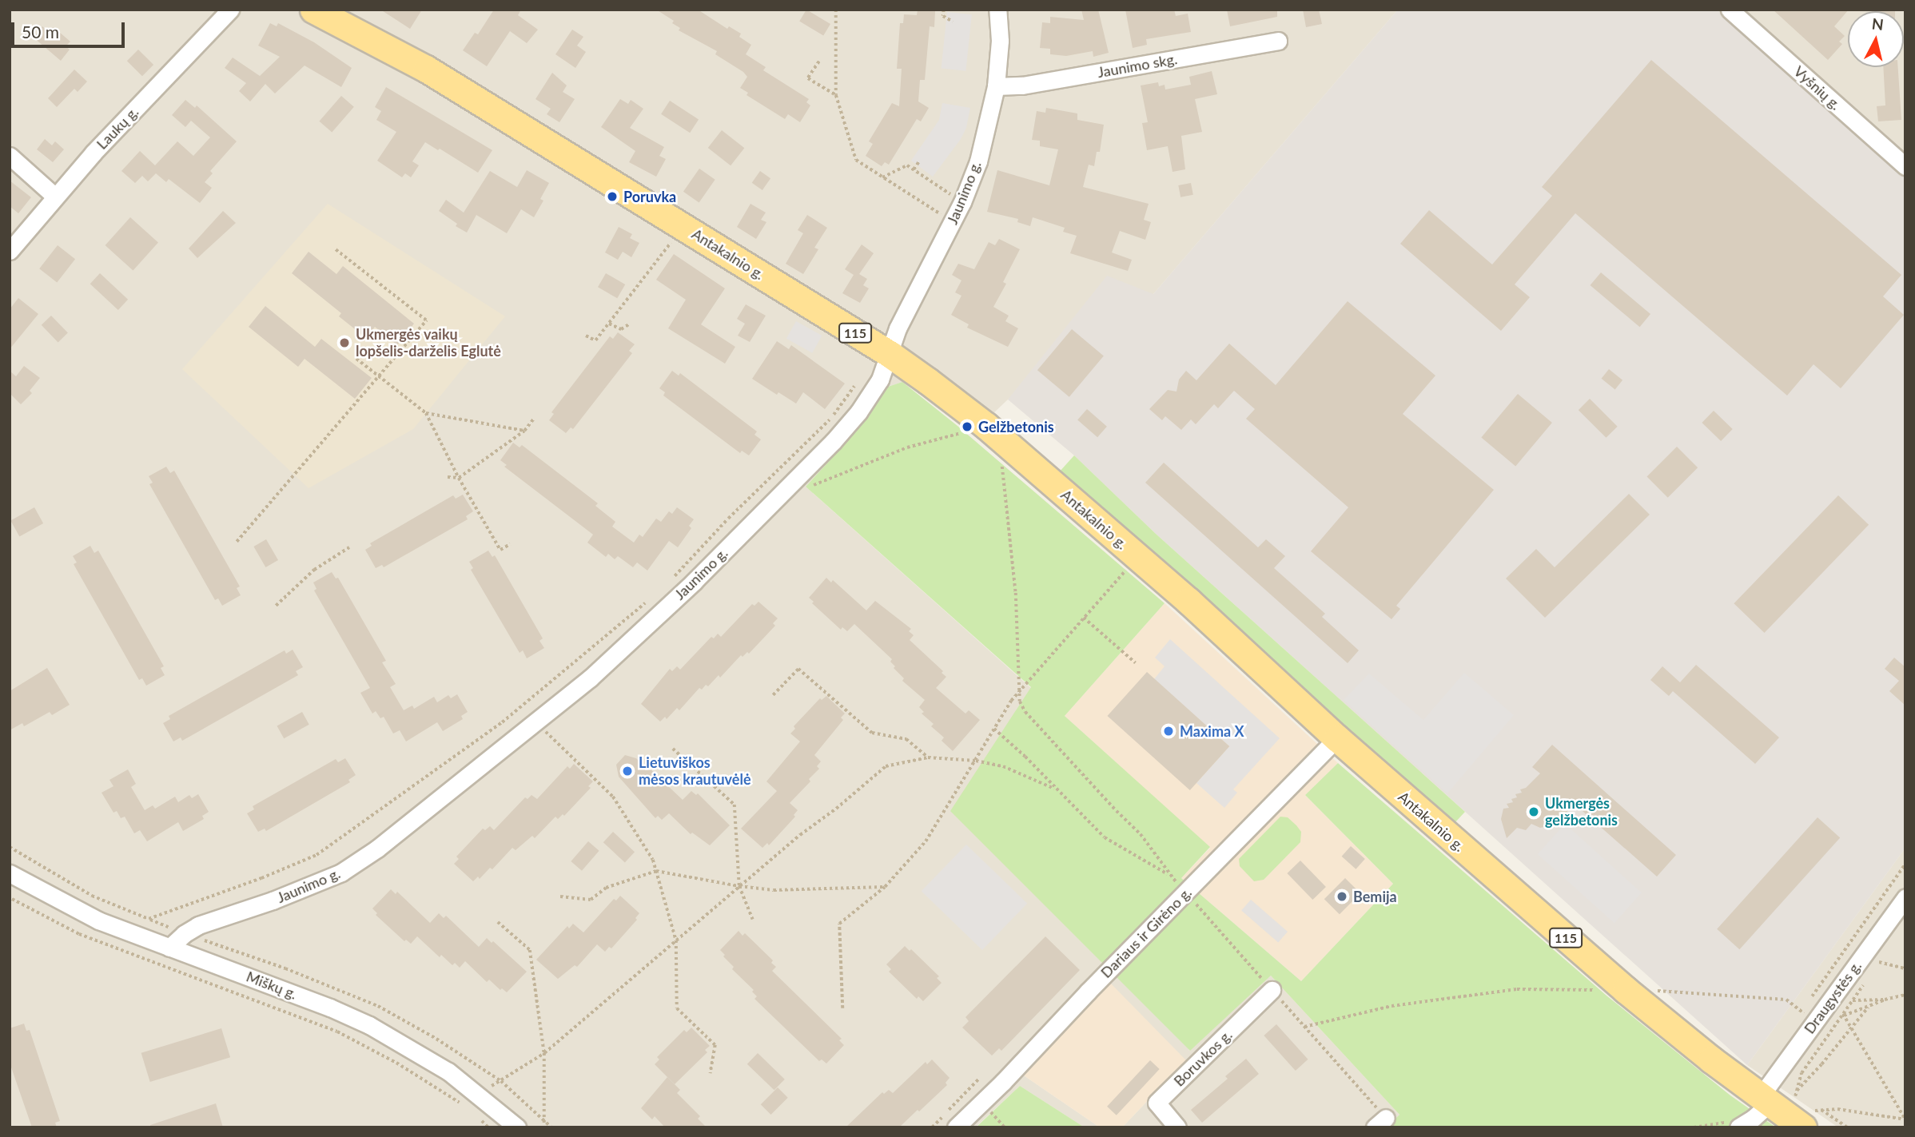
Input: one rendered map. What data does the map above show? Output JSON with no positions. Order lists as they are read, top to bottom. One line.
{"streets":{"main road":["Antakalnio g.","115"],"street":["Jaunimo skg.","Vyšnių g.","Laukų g.","Jaunimo g.","Dariaus ir Girėno g.","Miškų g.","Draugystės g.","Boruvkos g."]},"crossings":[["Jaunimo skg.","Jaunimo g."],["Jaunimo g.","Antakalnio g."],["Jaunimo g.","Miškų g."],["Antakalnio g.","Dariaus ir Girėno g."],["Antakalnio g.","Draugystės g."]],"places":["Poruvka","Ukmergės vaikų lopšelis-darželis Eglutė","Gelžbetonis","Maxima X","Lietuviškos mėsos krautuvėlė","Ukmergės gelžbetonis","Bemija"],"scale_bar":"50 m","north":"top"}
